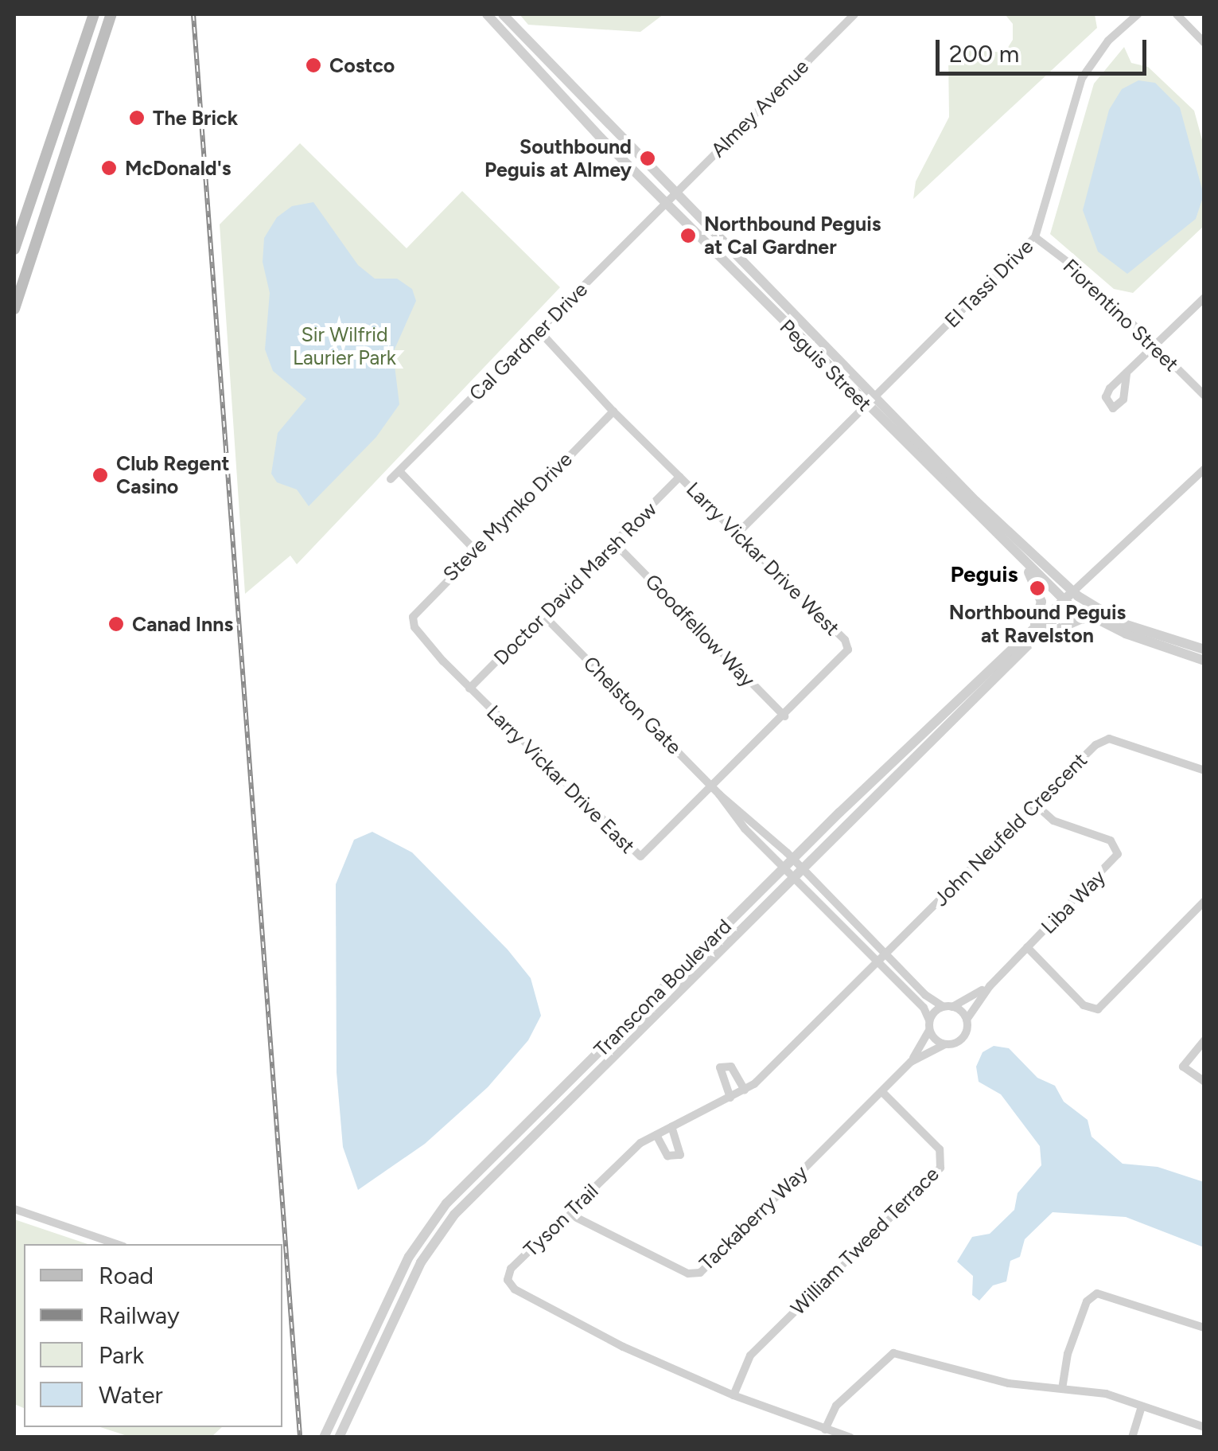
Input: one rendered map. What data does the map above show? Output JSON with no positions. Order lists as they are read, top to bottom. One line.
{"streets":{"street":["Almey Avenue","El Tassi Drive","Fiorentino Street","Cal Gardner Drive","Peguis Street","Steve Mymko Drive","Larry Vickar Drive West","Doctor David Marsh Row","Goodfellow Way","Chelston Gate","Larry Vickar Drive East","John Neufeld Crescent","Liba Way","Transcona Boulevard","Tackaberry Way","Tyson Trail","William Tweed Terrace"]},"crossings":[["Almey Avenue","Cal Gardner Drive"],["Almey Avenue","Peguis Street"],["El Tassi Drive","Fiorentino Street"],["El Tassi Drive","Peguis Street"],["El Tassi Drive","Larry Vickar Drive West"],["Cal Gardner Drive","Peguis Street"],["Cal Gardner Drive","Larry Vickar Drive West"],["Peguis Street","Transcona Boulevard"],["Steve Mymko Drive","Larry Vickar Drive West"],["Steve Mymko Drive","Larry Vickar Drive East"],["Larry Vickar Drive West","Doctor David Marsh Row"],["Larry Vickar Drive West","Goodfellow Way"],["Larry Vickar Drive West","Chelston Gate"],["Larry Vickar Drive West","Larry Vickar Drive East"],["Doctor David Marsh Row","Goodfellow Way"],["Doctor David Marsh Row","Chelston Gate"],["Doctor David Marsh Row","Larry Vickar Drive East"],["Chelston Gate","Larry Vickar Drive East"],["Chelston Gate","John Neufeld Crescent"],["Chelston Gate","Transcona Boulevard"],["Chelston Gate","Tyson Trail"],["John Neufeld Crescent","Liba Way"],["John Neufeld Crescent","Tyson Trail"],["Liba Way","Tackaberry Way"],["Tackaberry Way","Tyson Trail"],["Tackaberry Way","William Tweed Terrace"],["Tyson Trail","William Tweed Terrace"]],"districts":["Peguis"],"parks":["Sir Wilfrid Laurier Park"],"places":["Costco","The Brick","Southbound Peguis at Almey","McDonald's","Northbound Peguis at Cal Gardner","Club Regent Casino","Northbound Peguis at Ravelston","Canad Inns"],"legend":["Road","Railway","Park","Water"],"scale_bar":"200 m"}
